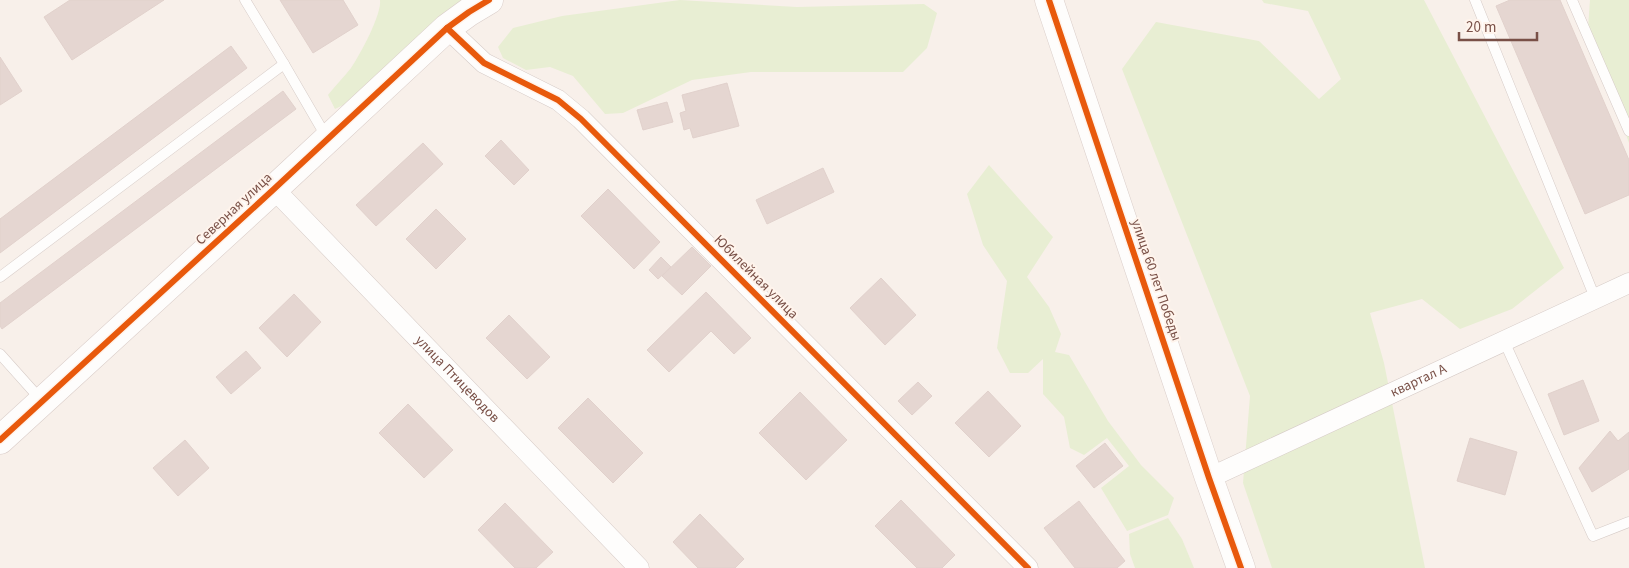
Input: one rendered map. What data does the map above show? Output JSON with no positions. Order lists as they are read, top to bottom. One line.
{"streets":{"street":["Северная улица","Юбилейная улица","улица 60 лет Победы","улица Птицеводов","квартал А"]},"crossings":[["Северная улица","Юбилейная улица"],["Северная улица","улица Птицеводов"],["улица 60 лет Победы","квартал А"]],"scale_bar":"20 m"}
